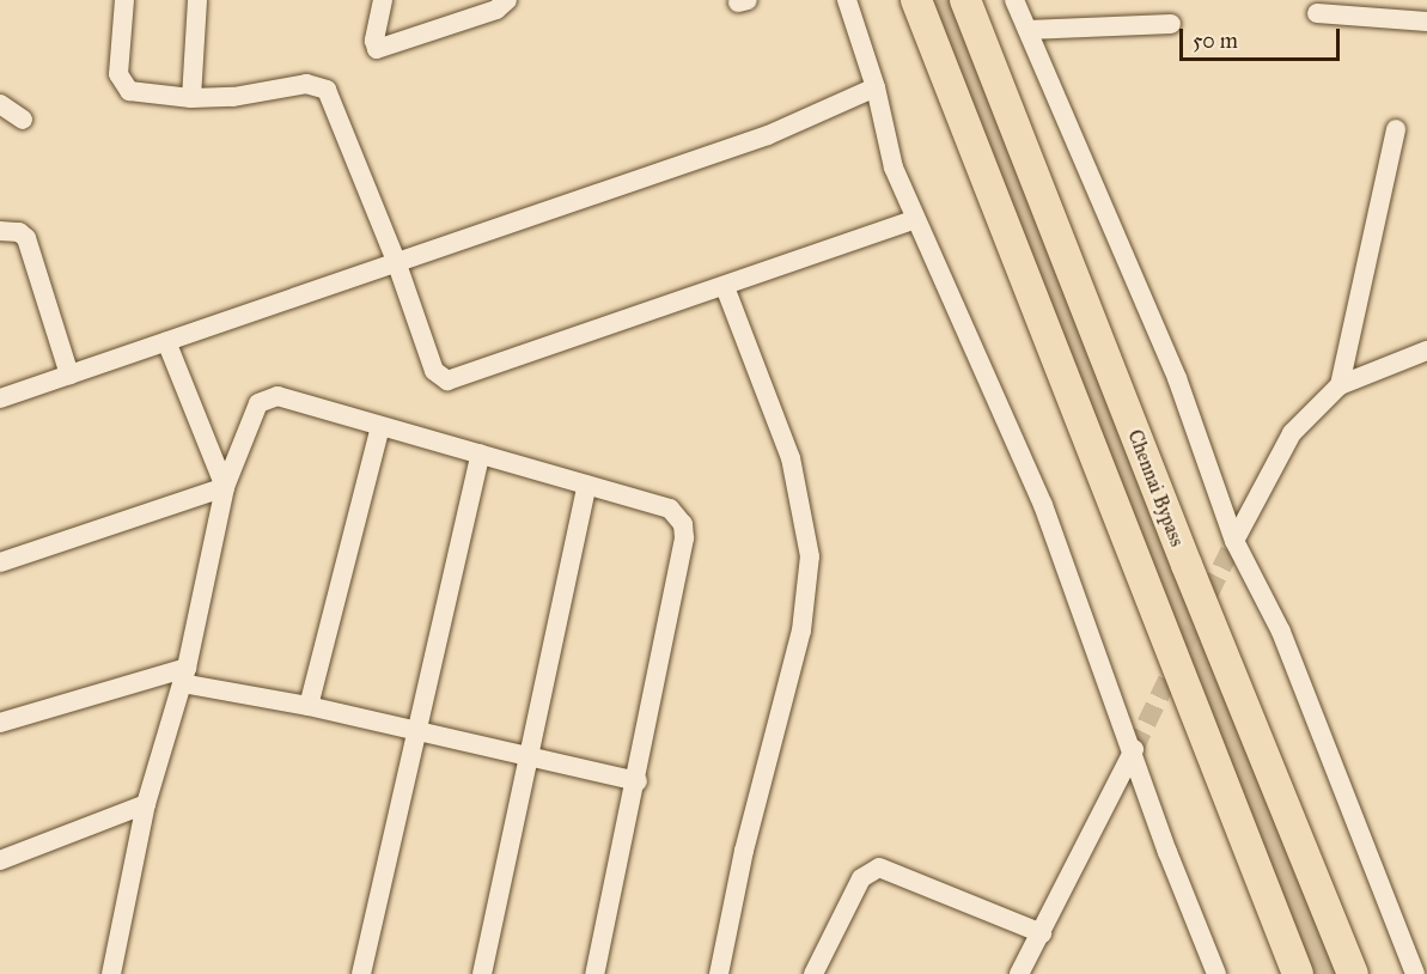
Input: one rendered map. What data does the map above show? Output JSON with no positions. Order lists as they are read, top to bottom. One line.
{"streets":{"highway":["Chennai Bypass"]},"scale_bar":"50 m"}
